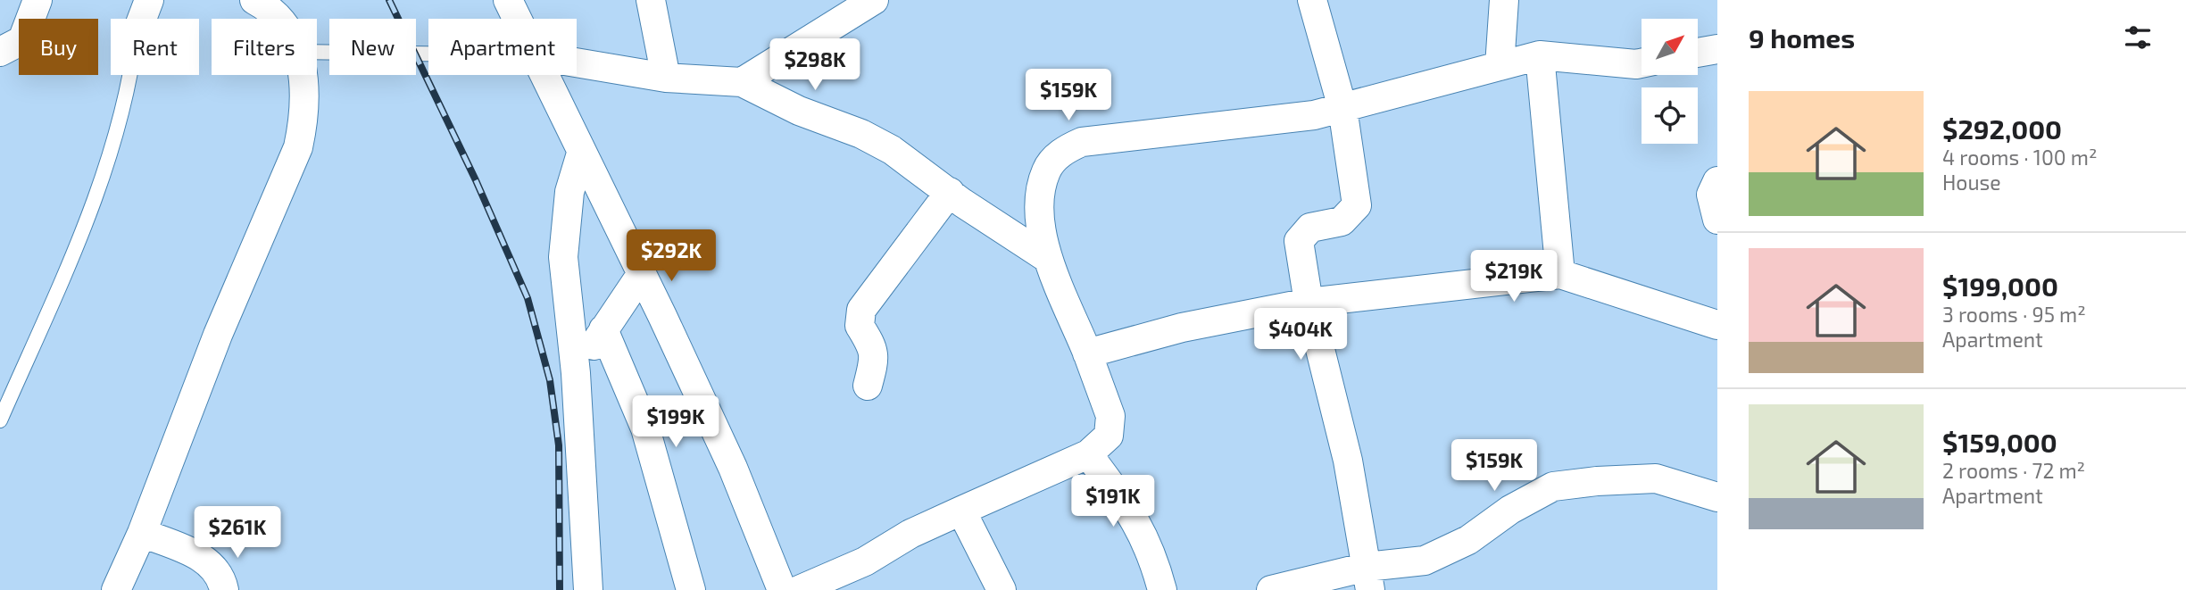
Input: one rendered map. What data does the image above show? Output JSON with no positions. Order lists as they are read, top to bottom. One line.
{"north":"top right","page":{"heading":"9 homes","chip":["Buy","Rent","Filters","New","Apartment"],"price":["$298K","$159K","$292K","$219K","$404K","$199K","$159K","$191K","$261K"],"list":[{"name":"$292,000","note":"4 rooms · 100 m² · House"},{"name":"$199,000","note":"3 rooms · 95 m² · Apartment"},{"name":"$159,000","note":"2 rooms · 72 m² · Apartment"}]}}
